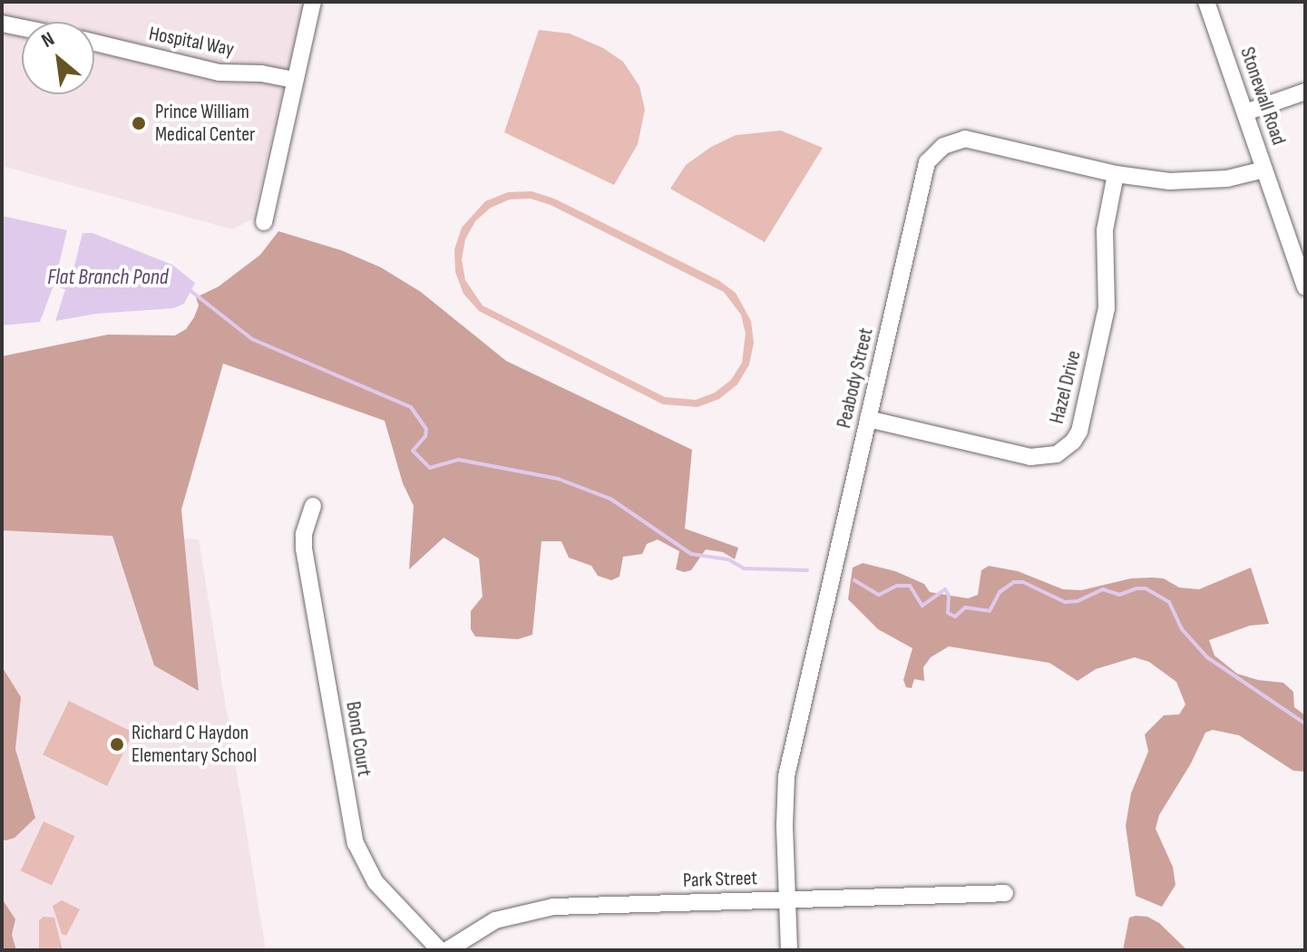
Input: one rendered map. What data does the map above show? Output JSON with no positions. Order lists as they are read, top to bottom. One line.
{"streets":{"street":["Hospital Way","Stonewall Road","Peabody Street","Hazel Drive","Bond Court","Park Street"]},"crossings":[["Stonewall Road","Peabody Street"],["Peabody Street","Hazel Drive"],["Peabody Street","Park Street"]],"water":["Flat Branch Pond"],"places":["Prince William Medical Center","Richard C Haydon Elementary School"],"north":"top left"}
